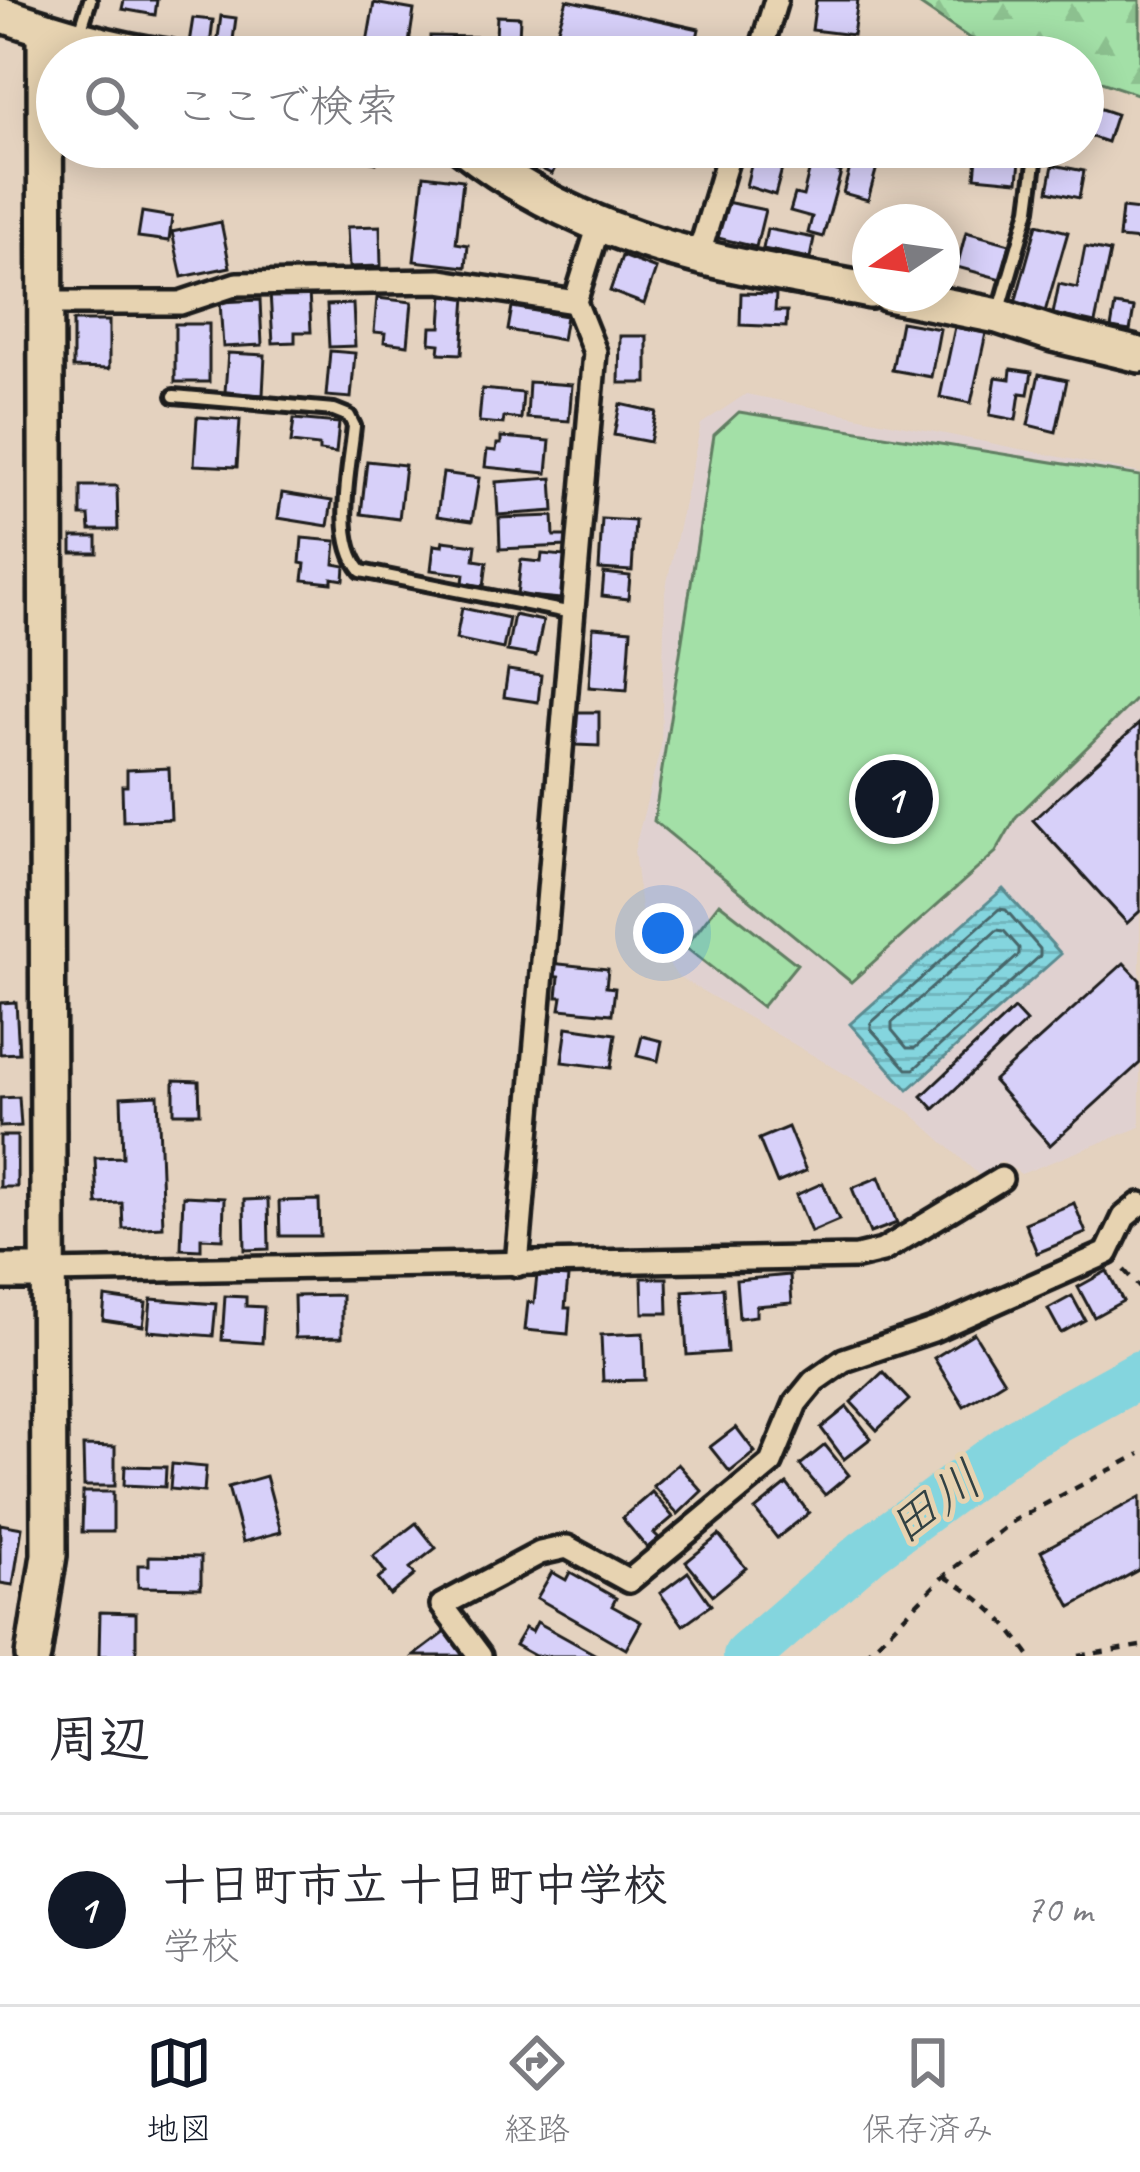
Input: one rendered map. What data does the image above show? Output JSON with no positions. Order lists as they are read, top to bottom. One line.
{"water":["田川"],"north":"left","page":{"search":"ここで検索","pins":"1","heading":"周辺","list":[{"mark":"1","name":"十日町市立 十日町中学校","note":"学校","value":"70 m"}],"nav":["地図","経路","保存済み"]}}
